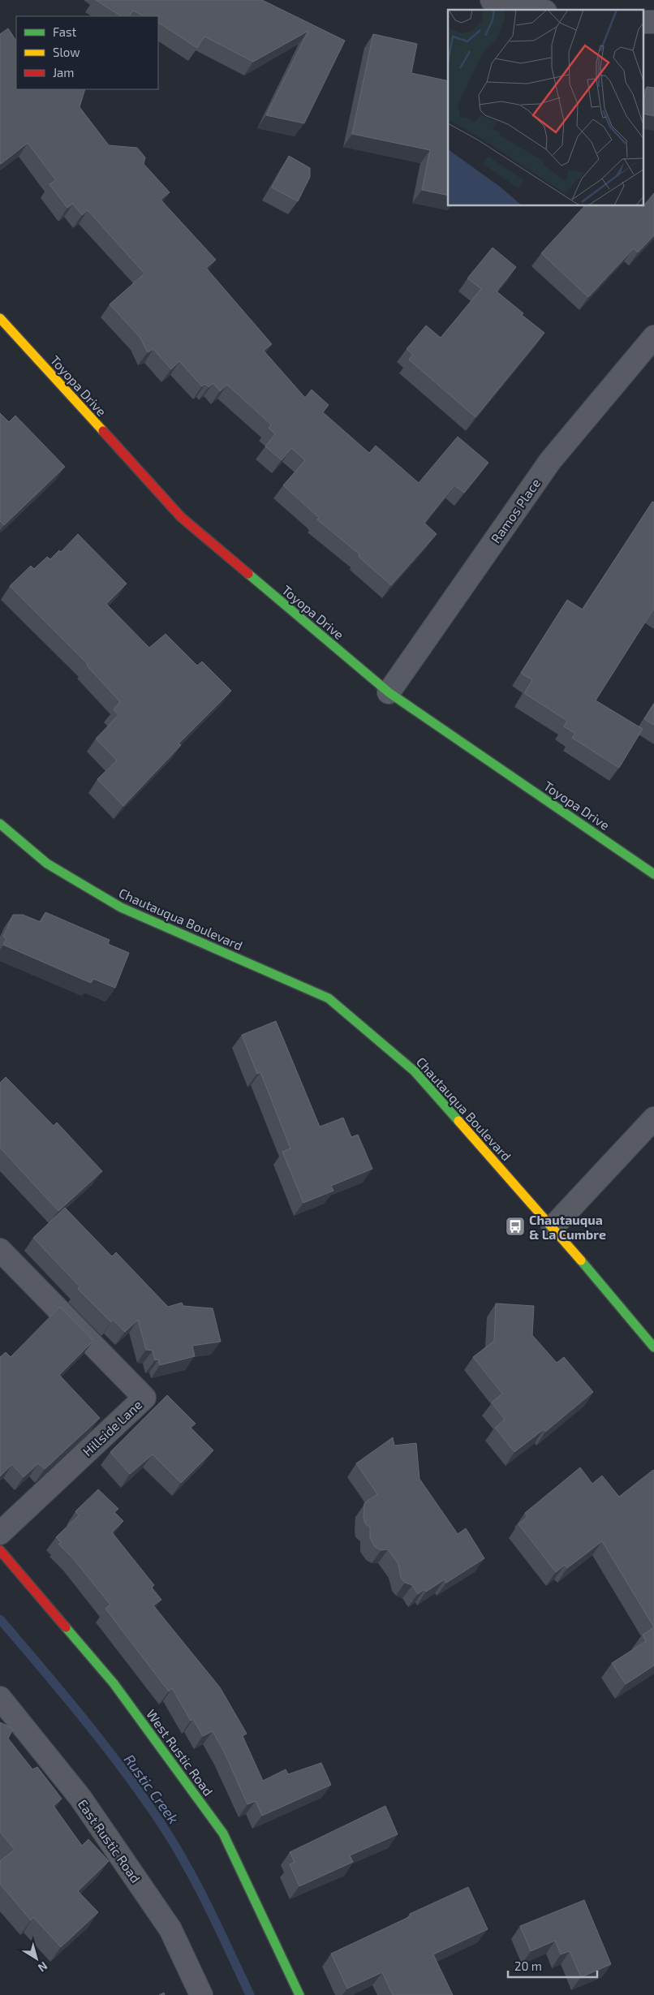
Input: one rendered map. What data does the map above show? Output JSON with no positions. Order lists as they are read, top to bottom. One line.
{"streets":{"street":["Toyopa Drive","Ramos Place","Chautauqua Boulevard","Hillside Lane","West Rustic Road","East Rustic Road"]},"crossings":[["Toyopa Drive","Ramos Place"]],"water":["Rustic Creek"],"places":{"bus stop":["Chautauqua & La Cumbre"]},"legend":["Fast","Slow","Jam"],"scale_bar":"20 m","north":"bottom right"}
